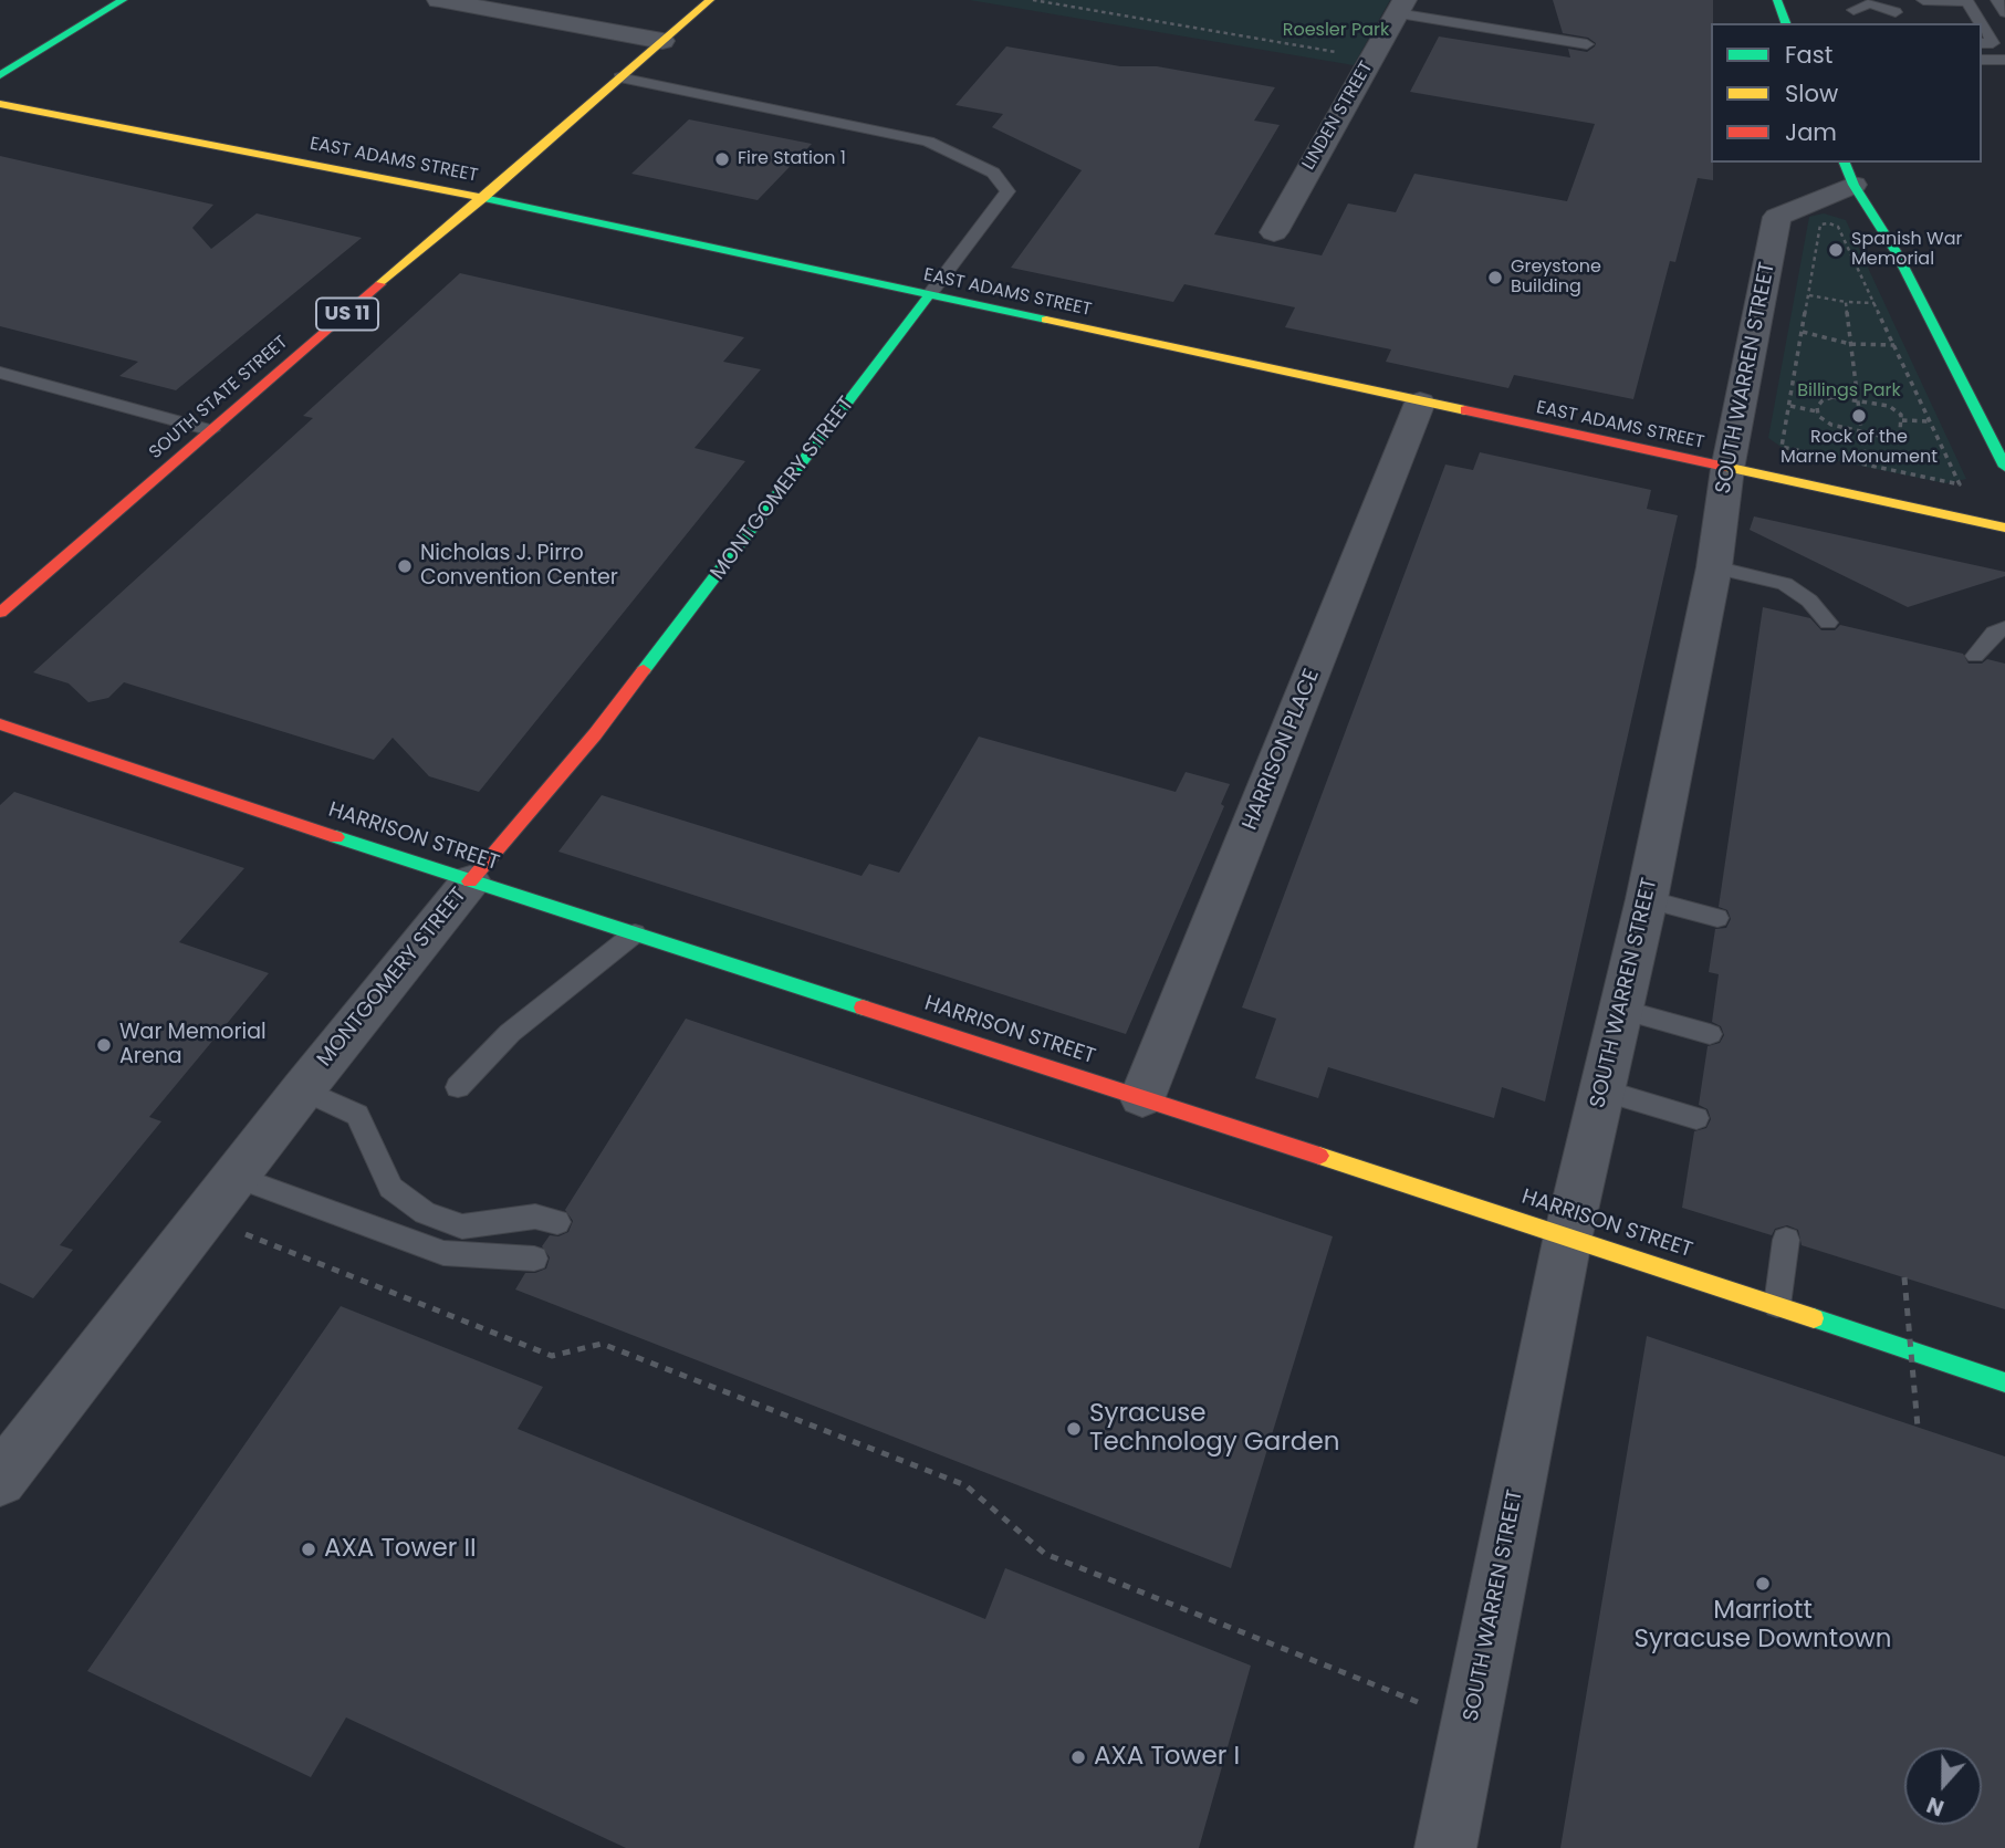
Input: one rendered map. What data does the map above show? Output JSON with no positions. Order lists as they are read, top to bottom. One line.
{"streets":{"main road":["EAST ADAMS STREET","US 11","SOUTH STATE STREET","MONTGOMERY STREET","HARRISON STREET"],"street":["LINDEN STREET","SOUTH WARREN STREET","HARRISON PLACE"]},"crossings":[["EAST ADAMS STREET","SOUTH WARREN STREET"],["EAST ADAMS STREET","SOUTH STATE STREET"],["EAST ADAMS STREET","MONTGOMERY STREET"],["EAST ADAMS STREET","HARRISON PLACE"],["SOUTH WARREN STREET","HARRISON STREET"],["MONTGOMERY STREET","HARRISON STREET"],["HARRISON PLACE","HARRISON STREET"]],"parks":["Roesler Park","Billings Park"],"places":["Fire Station 1","Spanish War Memorial","Greystone Building","Rock of the Marne Monument","Nicholas J. Pirro Convention Center","War Memorial Arena","Syracuse Technology Garden","AXA Tower II","Marriott Syracuse Downtown","AXA Tower I"],"legend":["Fast","Slow","Jam"],"north":"bottom"}
